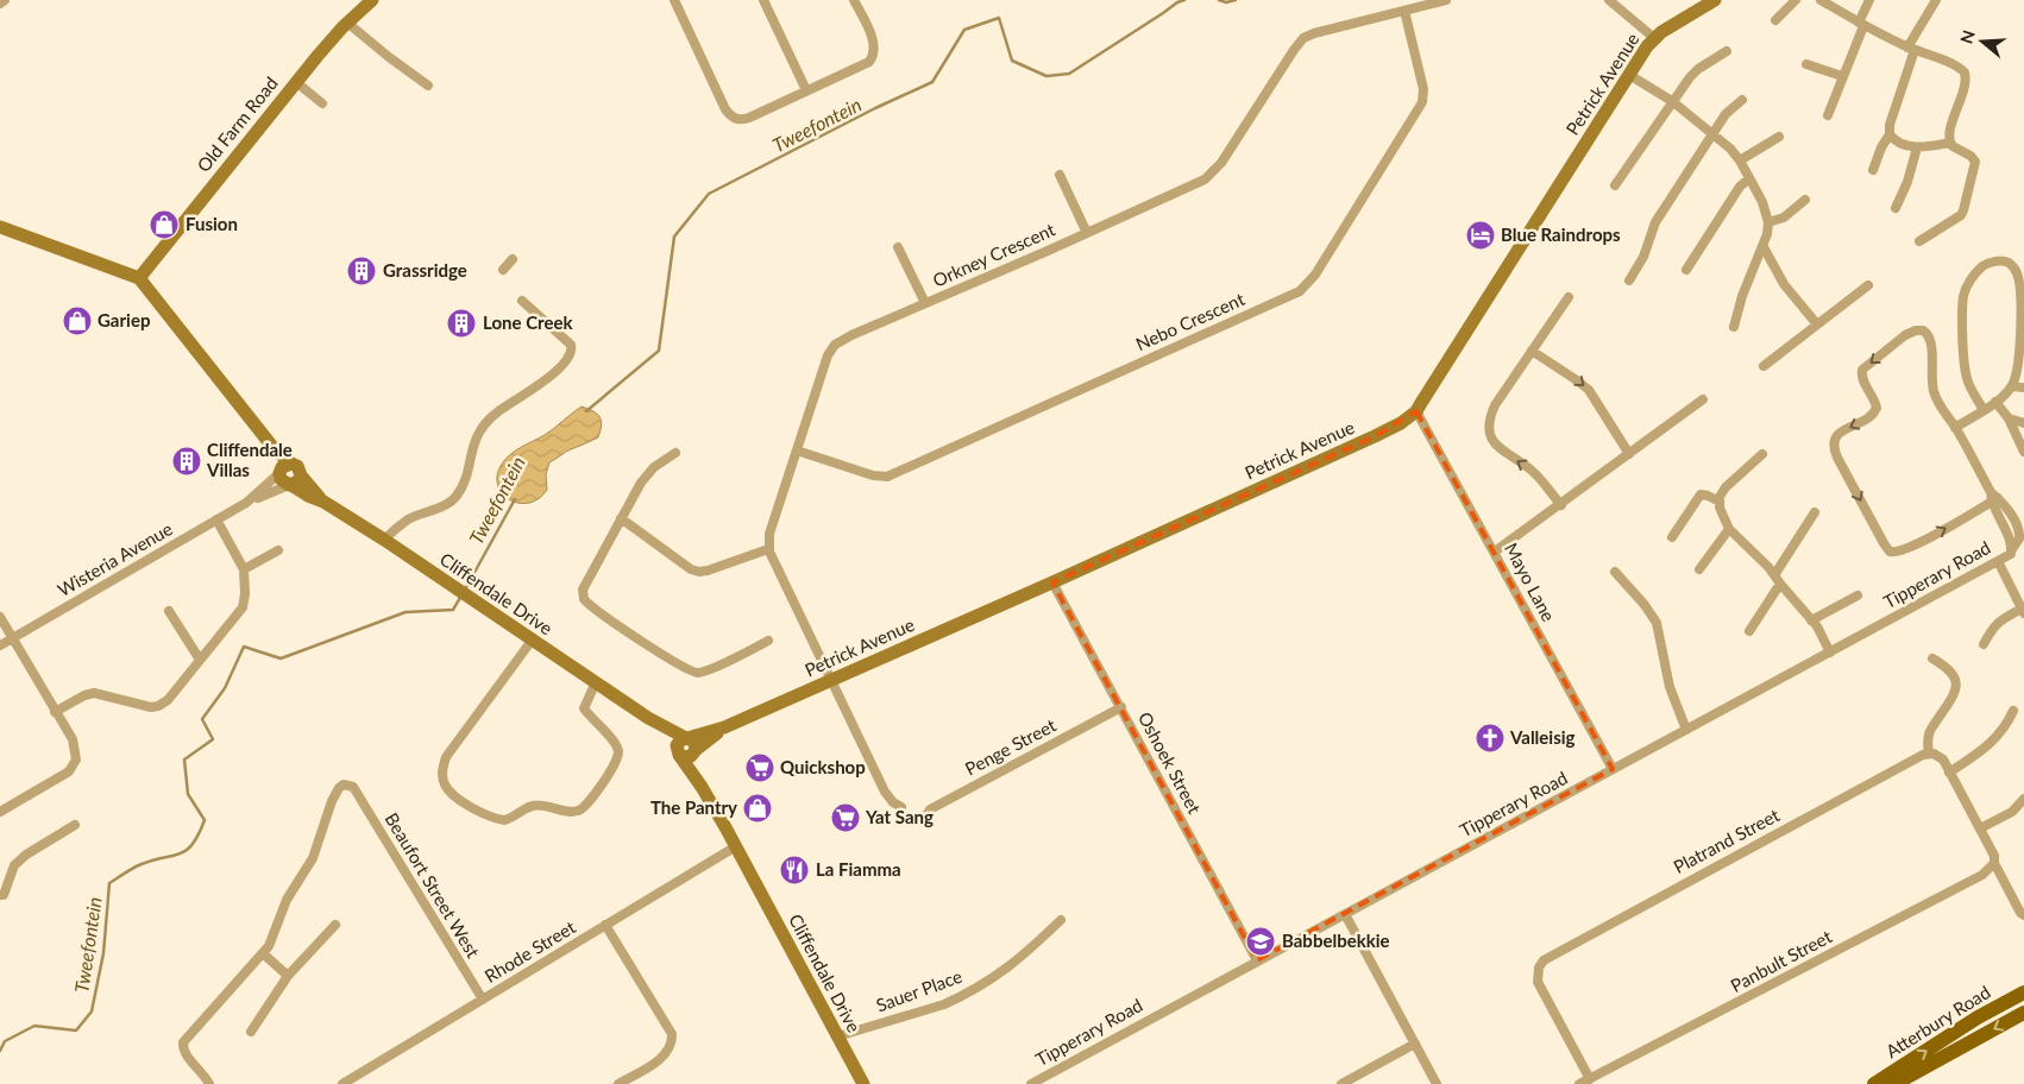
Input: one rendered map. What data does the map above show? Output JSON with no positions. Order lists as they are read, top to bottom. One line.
{"streets":{"main road":["Atterbury Road"],"street":["Petrick Avenue","Old Farm Road","Orkney Crescent","Nebo Crescent","Wisteria Avenue","Tipperary Road","Mayo Lane","Cliffendale Drive","Penge Street","Oshoek Street","Platrand Street","Beaufort Street West","Rhode Street","Panbult Street","Sauer Place"]},"crossings":[["Petrick Avenue","Mayo Lane"],["Petrick Avenue","Cliffendale Drive"],["Petrick Avenue","Oshoek Street"],["Orkney Crescent","Nebo Crescent"],["Wisteria Avenue","Cliffendale Drive"],["Tipperary Road","Mayo Lane"],["Tipperary Road","Oshoek Street"],["Cliffendale Drive","Rhode Street"],["Cliffendale Drive","Sauer Place"],["Penge Street","Oshoek Street"],["Platrand Street","Panbult Street"],["Beaufort Street West","Rhode Street"]],"water":["Tweefontein"],"places":{"shop":["Fusion","Gariep","The Pantry"],"hotel":["Blue Raindrops"],"building":["Grassridge","Lone Creek","Cliffendale Villas"],"church":["Valleisig"],"supermarket":["Quickshop","Yat Sang"],"restaurant":["La Fiamma"],"school or university":["Babbelbekkie"]},"north":"left"}
